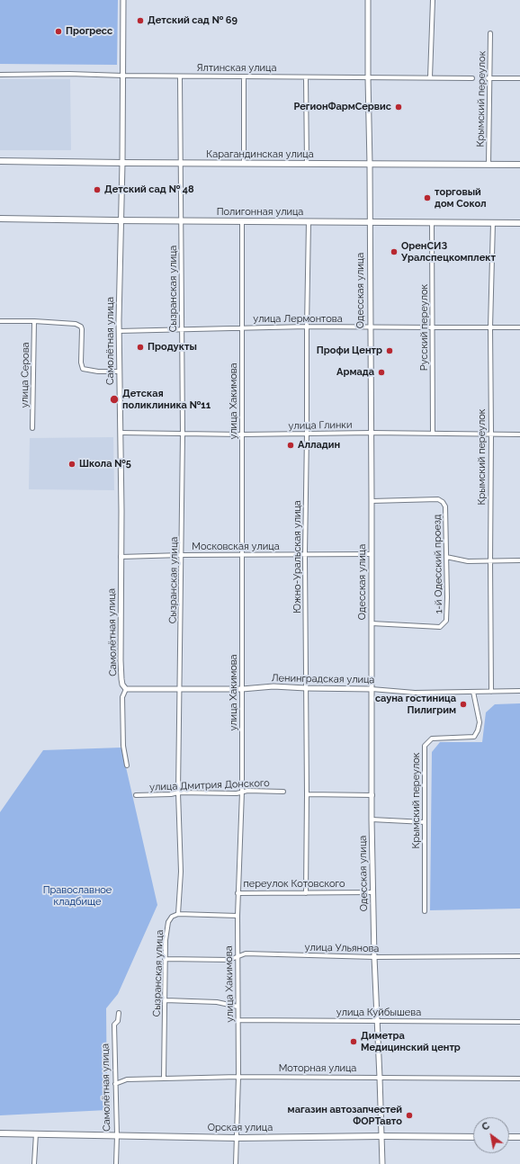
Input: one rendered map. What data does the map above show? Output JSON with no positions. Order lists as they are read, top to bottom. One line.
{"streets":{"main road":["Карагандинская улица","Полигонная улица","Орская улица"],"street":["Ялтинская улица","Крымский переулок","Сызранская улица","Одесская улица","улица Лермонтова","Русский переулок","Самолётная улица","улица Серова","улица Хакимова","улица Глинки","Московская улица","Южно-Уральская улица","1-й Одесский проезд","Ленинградская улица","улица Дмитрия Донского","переулок Котовского","улица Ульянова","улица Куйбышева","Моторная улица"]},"crossings":[["Ялтинская улица","Сызранская улица"],["Ялтинская улица","Одесская улица"],["Ялтинская улица","Самолётная улица"],["Крымский переулок","Карагандинская улица"],["Крымский переулок","Полигонная улица"],["Крымский переулок","улица Лермонтова"],["Крымский переулок","улица Глинки"],["Крымский переулок","Ленинградская улица"],["Карагандинская улица","Сызранская улица"],["Карагандинская улица","Одесская улица"],["Карагандинская улица","Самолётная улица"],["Полигонная улица","Сызранская улица"],["Полигонная улица","Одесская улица"],["Полигонная улица","Русский переулок"],["Полигонная улица","Самолётная улица"],["Полигонная улица","улица Хакимова"],["Полигонная улица","Южно-Уральская улица"],["Сызранская улица","улица Лермонтова"],["Сызранская улица","улица Глинки"],["Сызранская улица","Московская улица"],["Сызранская улица","Ленинградская улица"],["Сызранская улица","улица Дмитрия Донского"],["Сызранская улица","улица Ульянова"],["Сызранская улица","Моторная улица"],["Одесская улица","улица Лермонтова"],["Одесская улица","улица Глинки"],["Одесская улица","Московская улица"],["Одесская улица","1-й Одесский проезд"],["Одесская улица","Ленинградская улица"],["Одесская улица","переулок Котовского"],["Одесская улица","улица Ульянова"],["Одесская улица","улица Куйбышева"],["Одесская улица","Моторная улица"],["Одесская улица","Орская улица"],["улица Лермонтова","Русский переулок"],["улица Лермонтова","Самолётная улица"],["улица Лермонтова","улица Хакимова"],["улица Лермонтова","Южно-Уральская улица"],["Русский переулок","улица Глинки"],["Самолётная улица","улица Глинки"],["Самолётная улица","Московская улица"],["Самолётная улица","Ленинградская улица"],["Самолётная улица","Моторная улица"],["Самолётная улица","Орская улица"],["улица Хакимова","улица Глинки"],["улица Хакимова","Московская улица"],["улица Хакимова","Ленинградская улица"],["улица Хакимова","улица Дмитрия Донского"],["улица Хакимова","переулок Котовского"],["улица Хакимова","улица Ульянова"],["улица Хакимова","улица Куйбышева"],["улица Хакимова","Моторная улица"],["улица Хакимова","Орская улица"],["улица Глинки","Южно-Уральская улица"],["Московская улица","Южно-Уральская улица"],["Южно-Уральская улица","Ленинградская улица"],["Южно-Уральская улица","переулок Котовского"]],"parks":["Православное кладбище"],"places":["Детский сад № 69","Прогресс","РегионФармСервис","Детский сад № 48","торговый дом Сокол","ОренСИЗ Уралспецкомплект","Продукты","Профи Центр","Армада","Детская поликлиника №11","Алладин","Школа №5","сауна гостиница Пилигрим","Диметра Медицинский центр","магазин автозапчестей ФОРТавто"],"north":"top left"}
